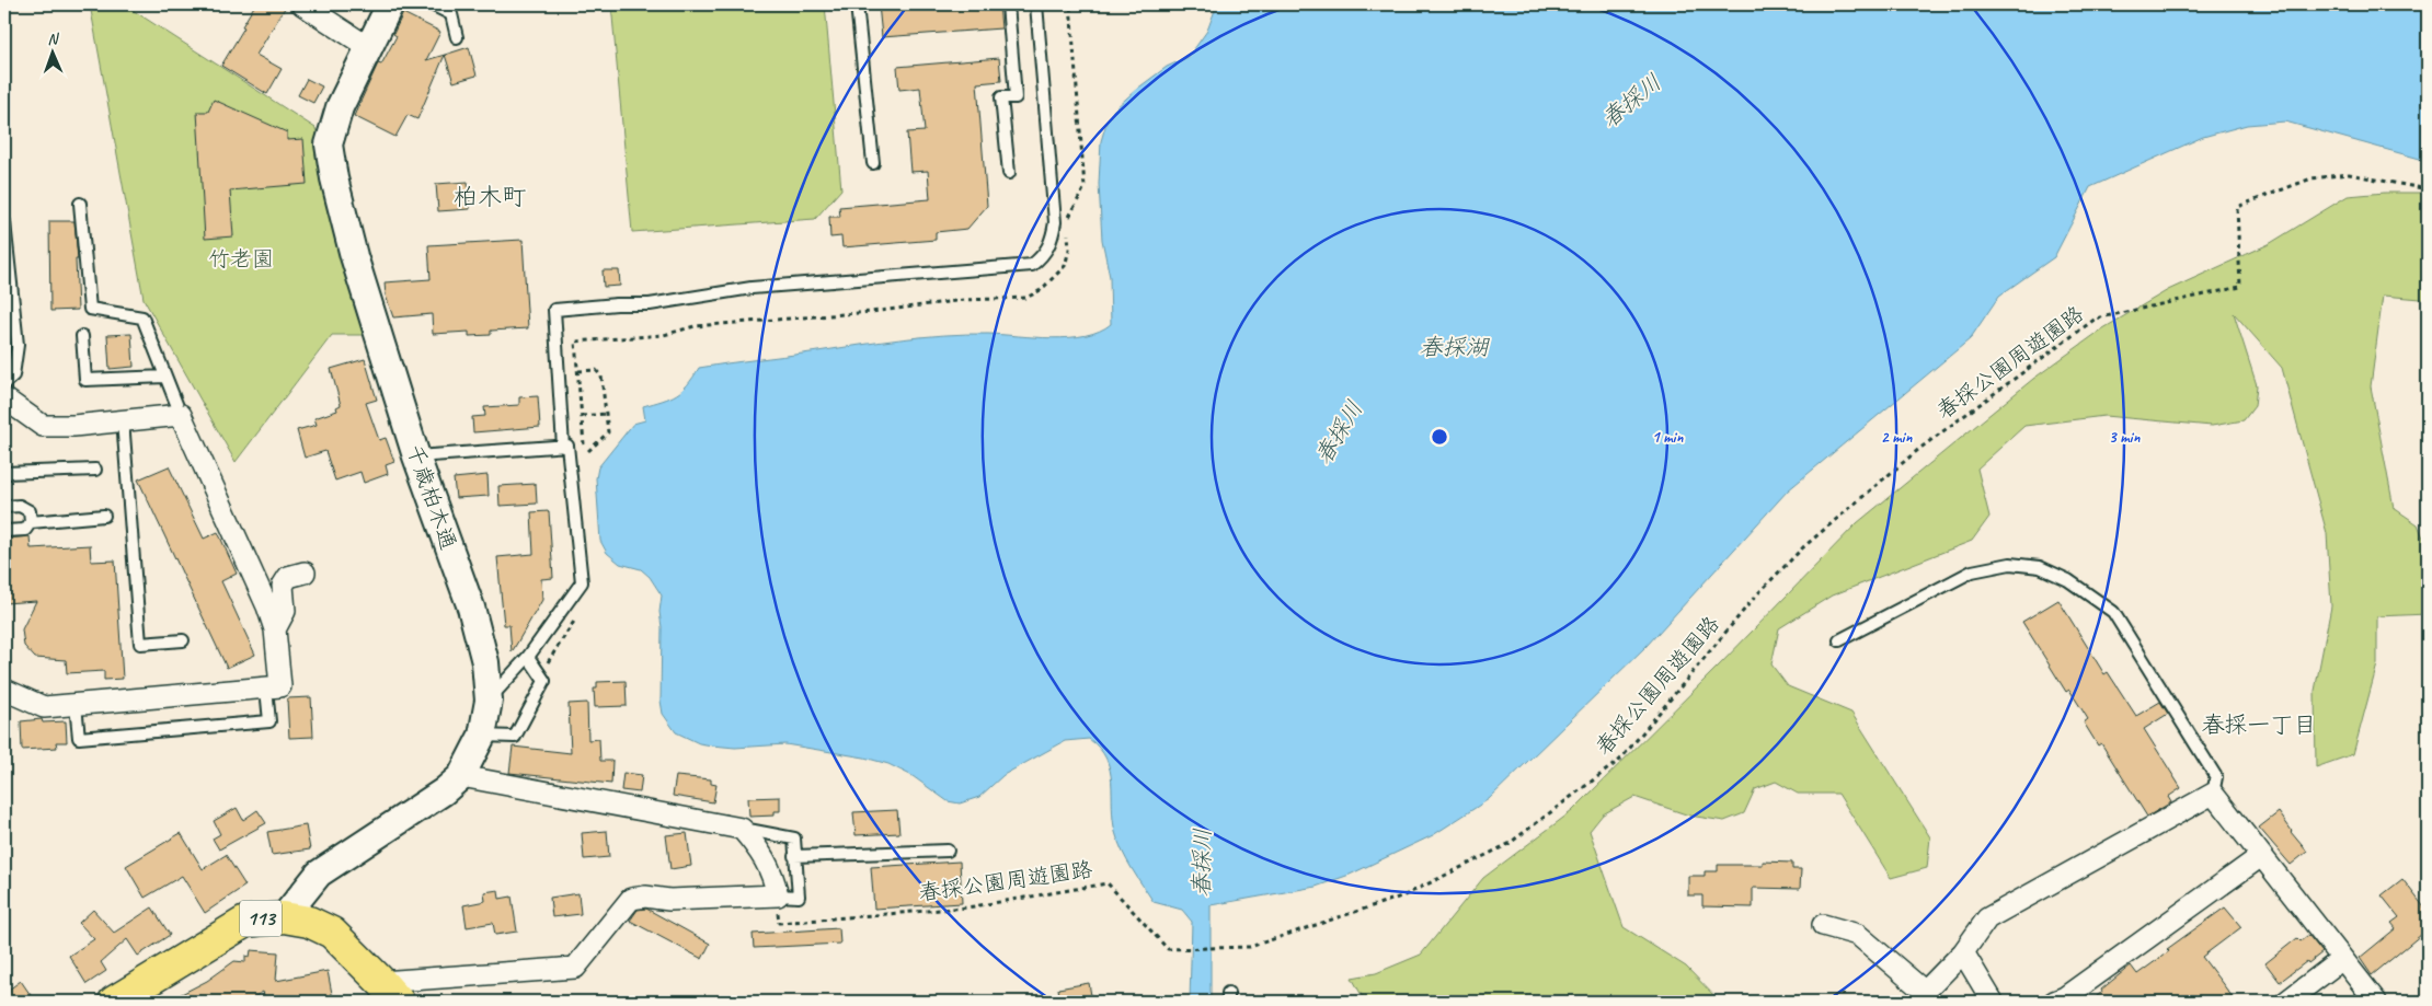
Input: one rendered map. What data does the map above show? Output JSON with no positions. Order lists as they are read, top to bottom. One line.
{"streets":{"main road":["113"],"street":["千歳柏木通"],"path":["春採公園周遊園路"]},"crossings":[["千歳柏木通","113"]],"districts":["柏木町","春採一丁目"],"water":["春採川","春採湖"],"parks":["竹老園"],"north":"top","rings":["1 min","2 min","3 min"]}
